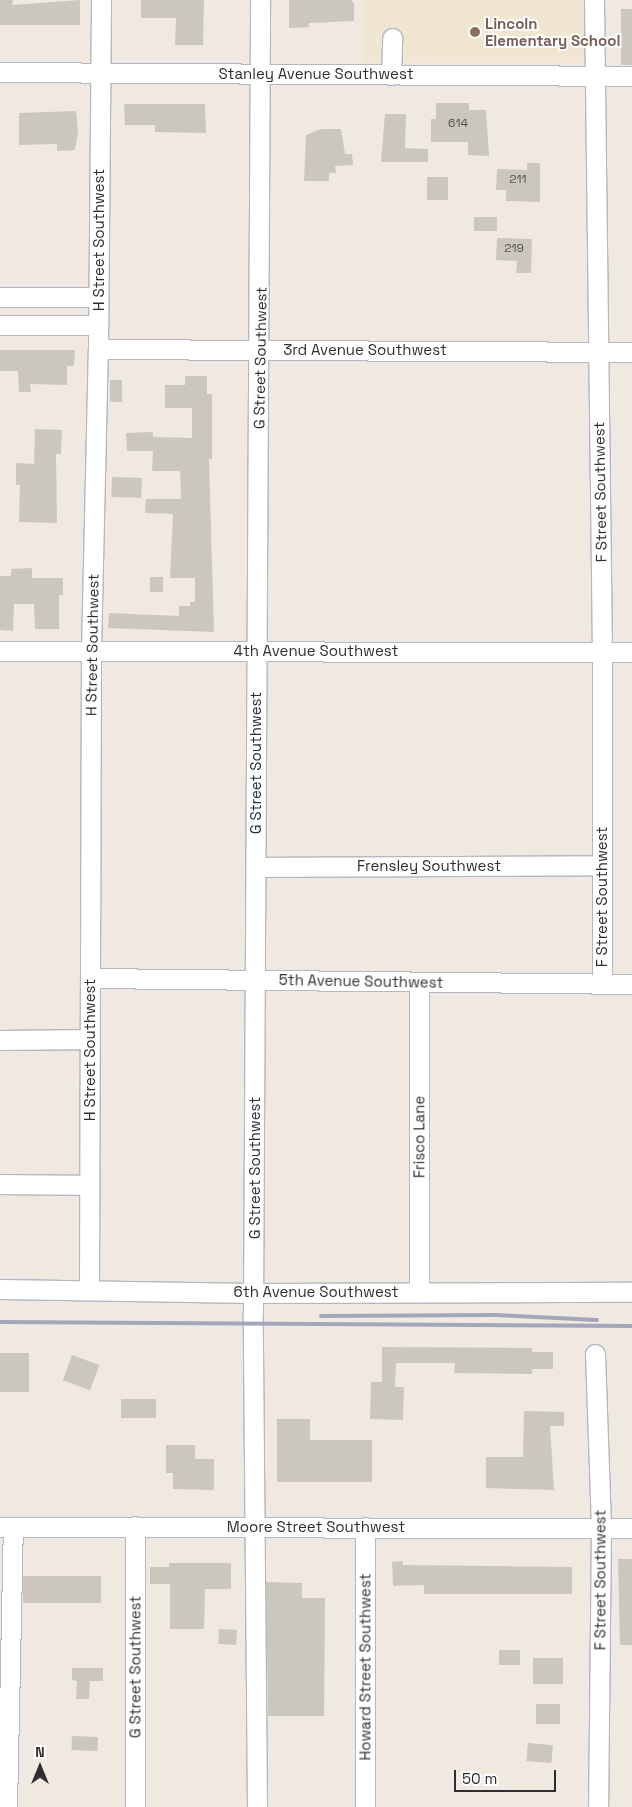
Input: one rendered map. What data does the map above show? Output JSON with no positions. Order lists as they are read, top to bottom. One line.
{"streets":{"street":["Stanley Avenue Southwest","H Street Southwest","3rd Avenue Southwest","G Street Southwest","F Street Southwest","4th Avenue Southwest","Frensley Southwest","5th Avenue Southwest","Frisco Lane","6th Avenue Southwest","Moore Street Southwest","Howard Street Southwest"]},"crossings":[["Stanley Avenue Southwest","H Street Southwest"],["Stanley Avenue Southwest","G Street Southwest"],["Stanley Avenue Southwest","F Street Southwest"],["H Street Southwest","3rd Avenue Southwest"],["H Street Southwest","4th Avenue Southwest"],["H Street Southwest","5th Avenue Southwest"],["H Street Southwest","6th Avenue Southwest"],["3rd Avenue Southwest","G Street Southwest"],["3rd Avenue Southwest","F Street Southwest"],["G Street Southwest","4th Avenue Southwest"],["G Street Southwest","Frensley Southwest"],["G Street Southwest","5th Avenue Southwest"],["G Street Southwest","6th Avenue Southwest"],["G Street Southwest","Moore Street Southwest"],["F Street Southwest","4th Avenue Southwest"],["F Street Southwest","Frensley Southwest"],["F Street Southwest","5th Avenue Southwest"],["F Street Southwest","Moore Street Southwest"],["5th Avenue Southwest","Frisco Lane"],["Frisco Lane","6th Avenue Southwest"],["Moore Street Southwest","Howard Street Southwest"]],"places":["Lincoln Elementary School"],"house_numbers":["614","211","219"],"scale_bar":"50 m","north":"top"}
